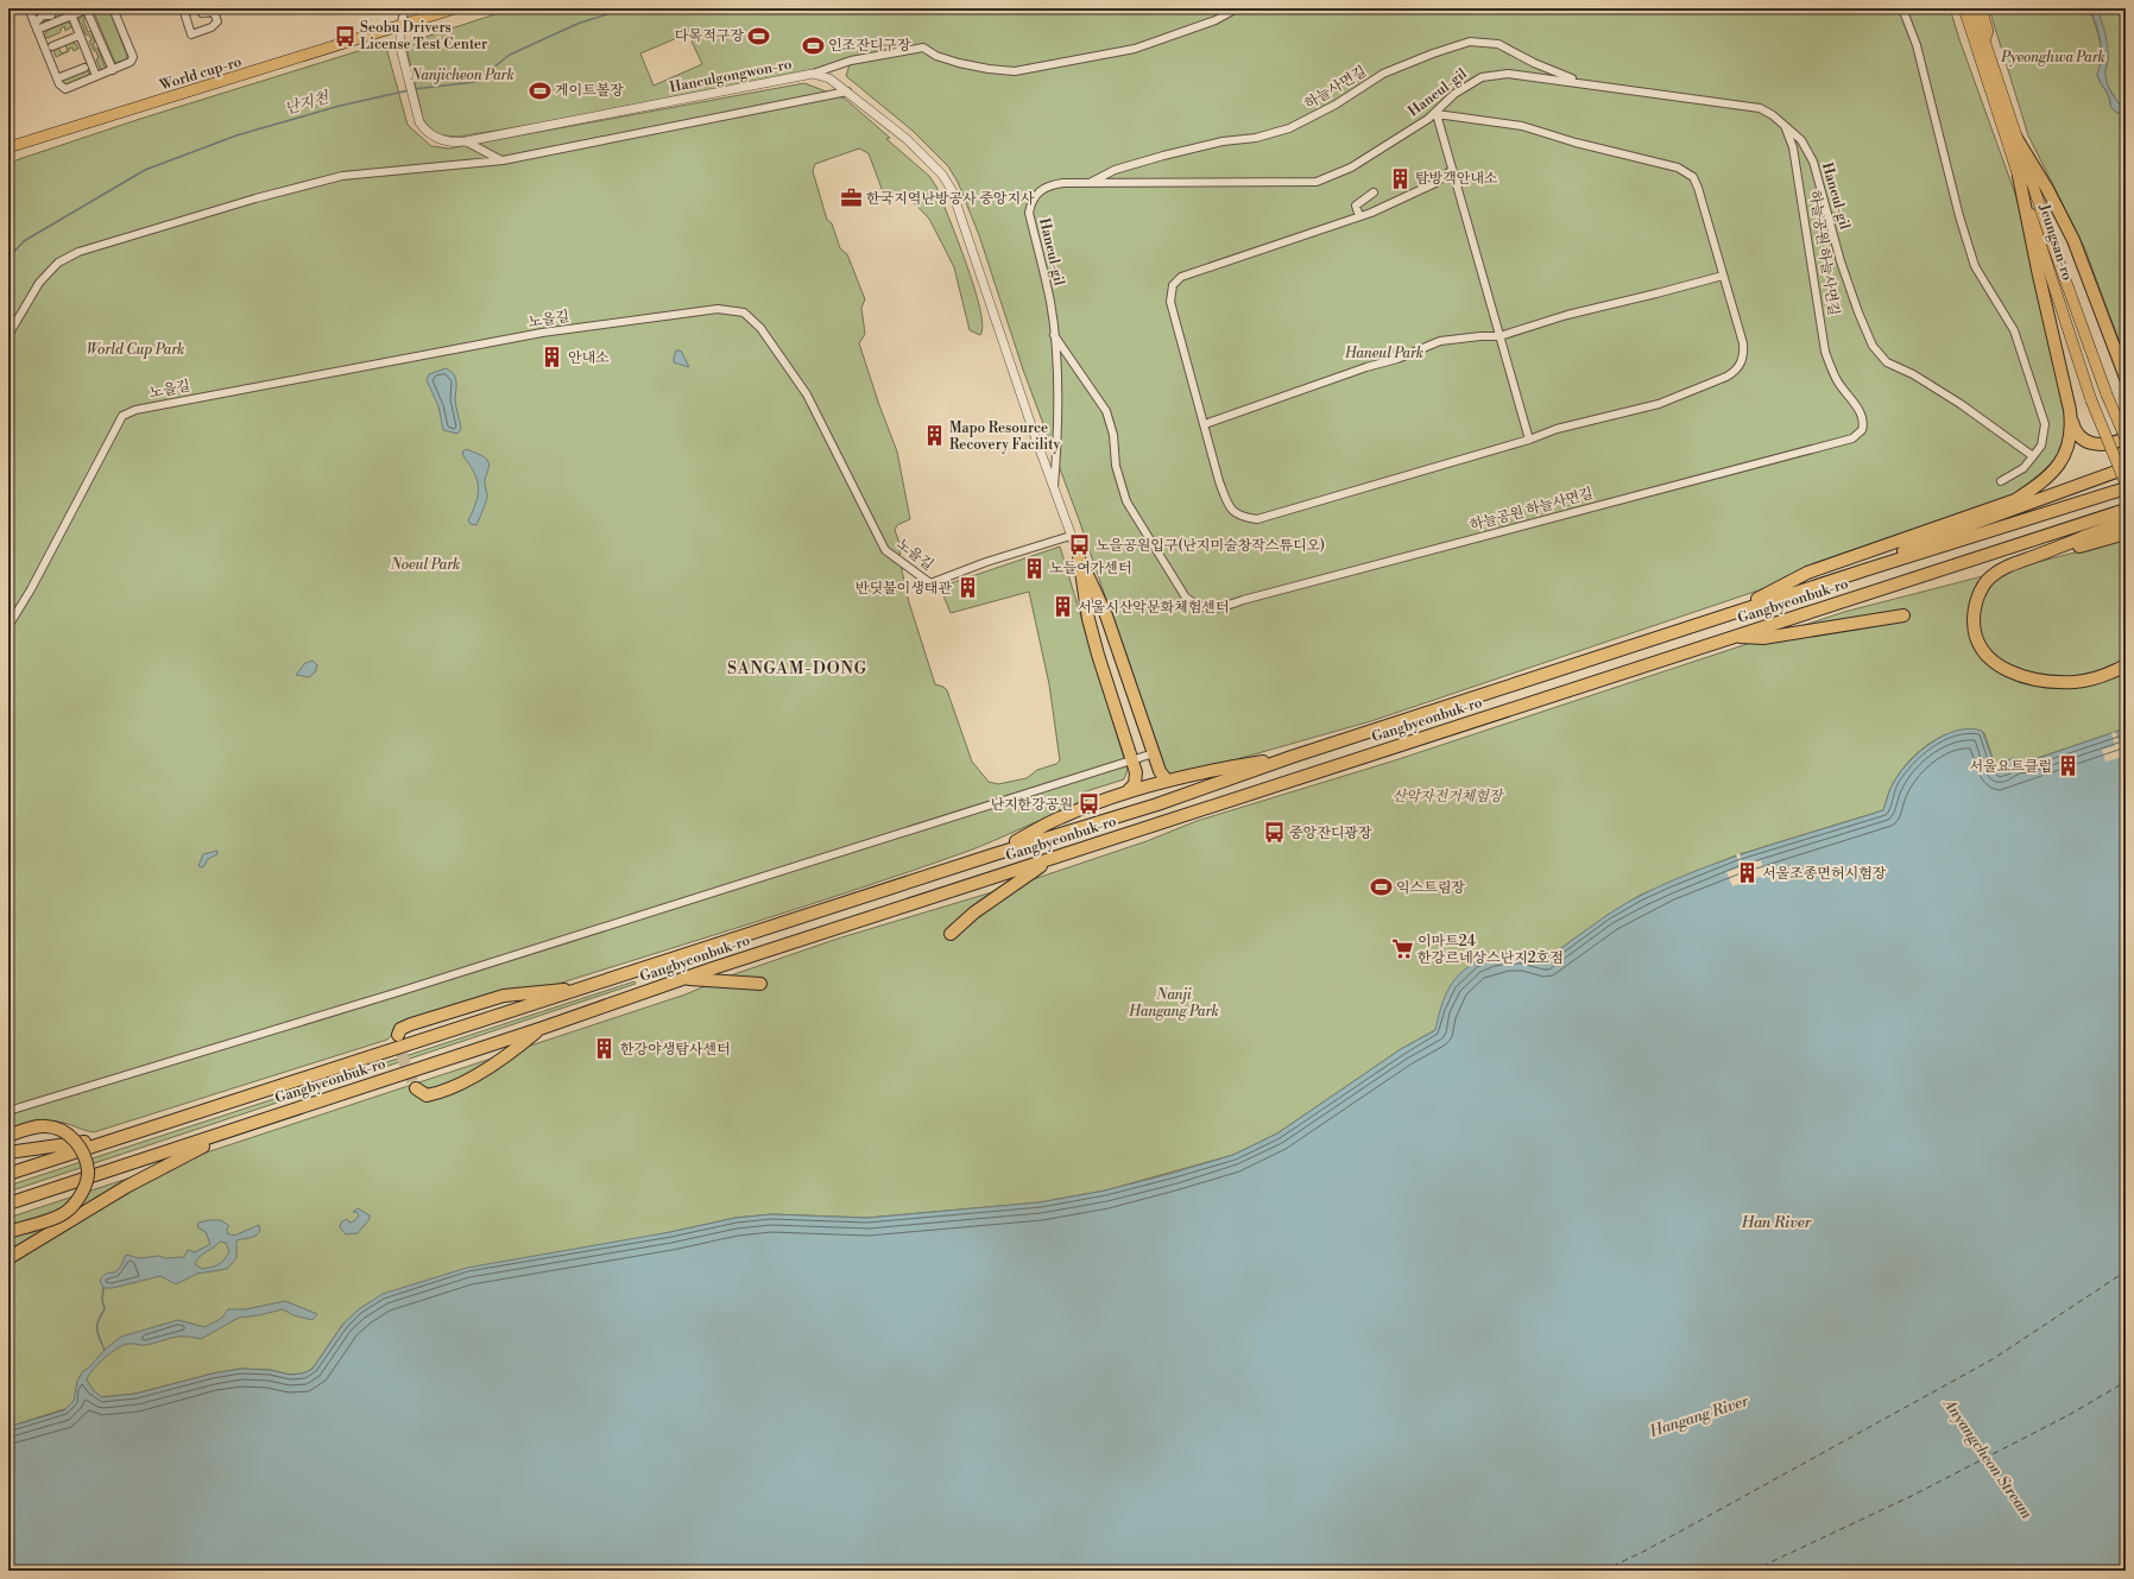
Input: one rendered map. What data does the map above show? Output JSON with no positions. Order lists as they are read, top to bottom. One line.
{"streets":{"highway":["Gangbyeonbuk-ro"],"main road":["World cup-ro","Jeungsan-ro"],"street":["Haneulgongwon-ro","하늘사면길","Haneul-gil","하늘공원 하늘사면길","노을길"]},"crossings":[["World cup-ro","Haneulgongwon-ro"],["Haneulgongwon-ro","Haneul-gil"],["Haneulgongwon-ro","노을길"],["하늘사면길","Haneul-gil"],["Haneul-gil","하늘공원 하늘사면길"]],"districts":["SANGAM-DONG"],"water":["난지천","Han River","Hangang River","Anyangcheon Stream"],"parks":["Pyeonghwa Park","Nanjicheon Park","World Cup Park","Haneul Park","Noeul Park","산악자전거체험장","Nanji Hangang Park"],"places":{"bus stop":["Seobu Drivers License Test Center","노을공원입구(난지미술창작스튜디오)","난지한강공원","중앙잔디광장"],"sports":["다목적구장","인조잔디구장","게이트볼장","익스트림장"],"building":["탐방객안내소","안내소","Mapo Resource Recovery Facility","노들여가센터","반딧불이생태관","서울시산악문화체험센터","서울요트클럽","서울조종면허시험장","한강야생탐사센터"],"office":["한국지역난방공사 중앙지사"],"supermarket":["이마트24 한강르네상스난지2호점"]}}
